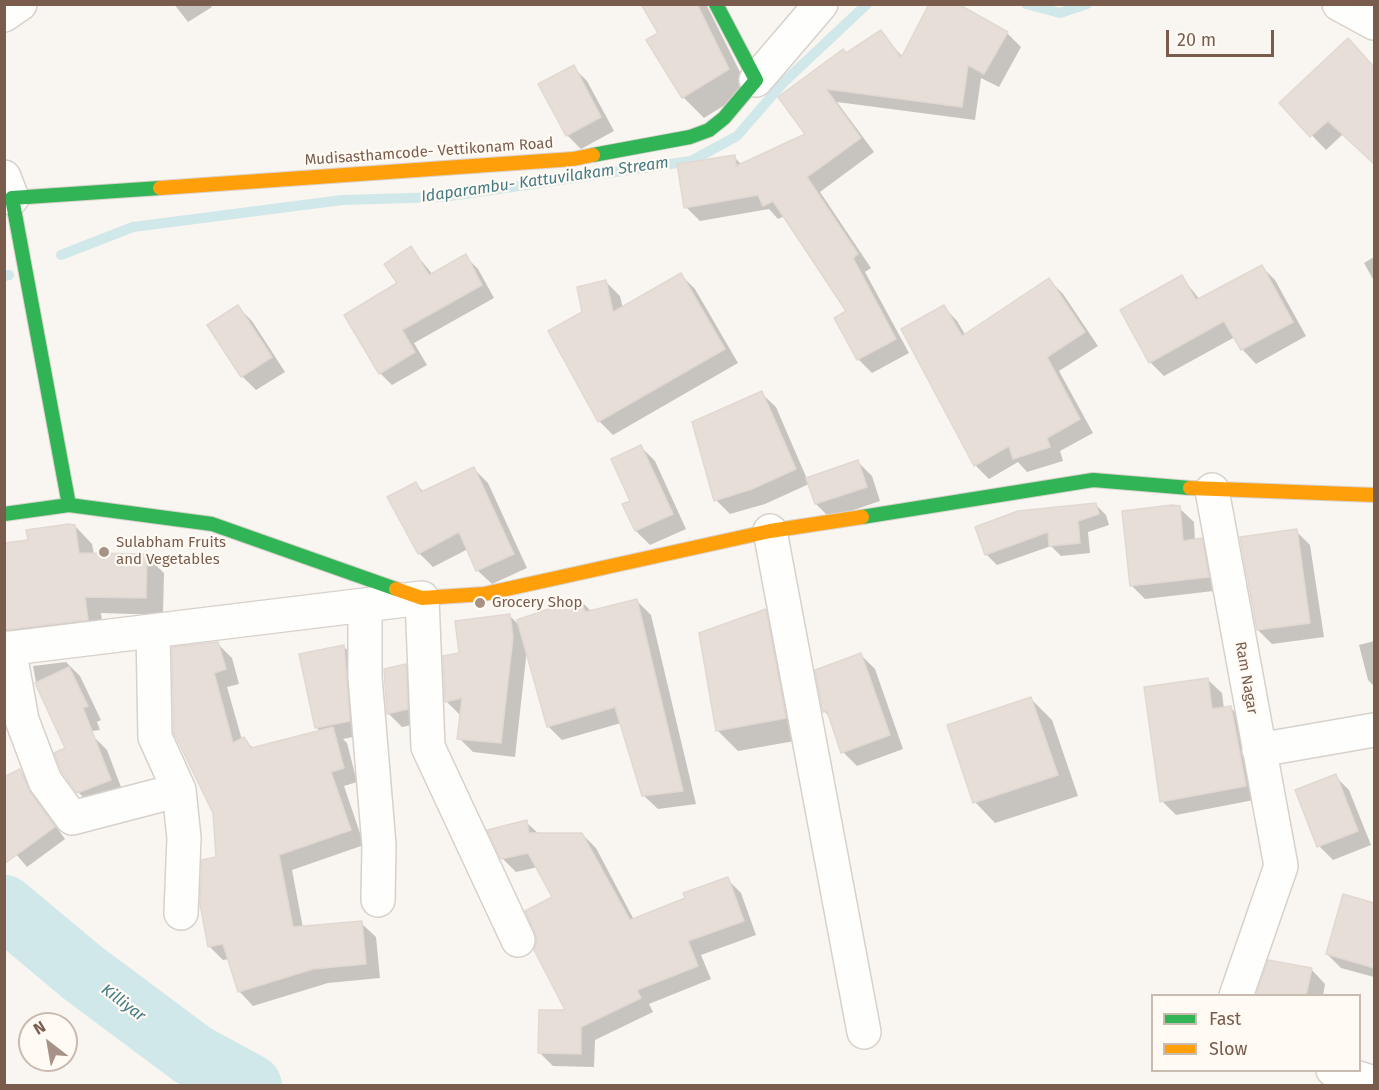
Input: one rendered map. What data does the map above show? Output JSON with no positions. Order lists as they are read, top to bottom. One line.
{"streets":{"street":["Mudisasthamcode- Vettikonam Road","Ram Nagar"]},"water":["Idaparambu- Kattuvilakam Stream","Killiyar"],"places":["Sulabham Fruits and Vegetables","Grocery Shop"],"legend":["Fast","Slow"],"scale_bar":"20 m","north":"top left"}
